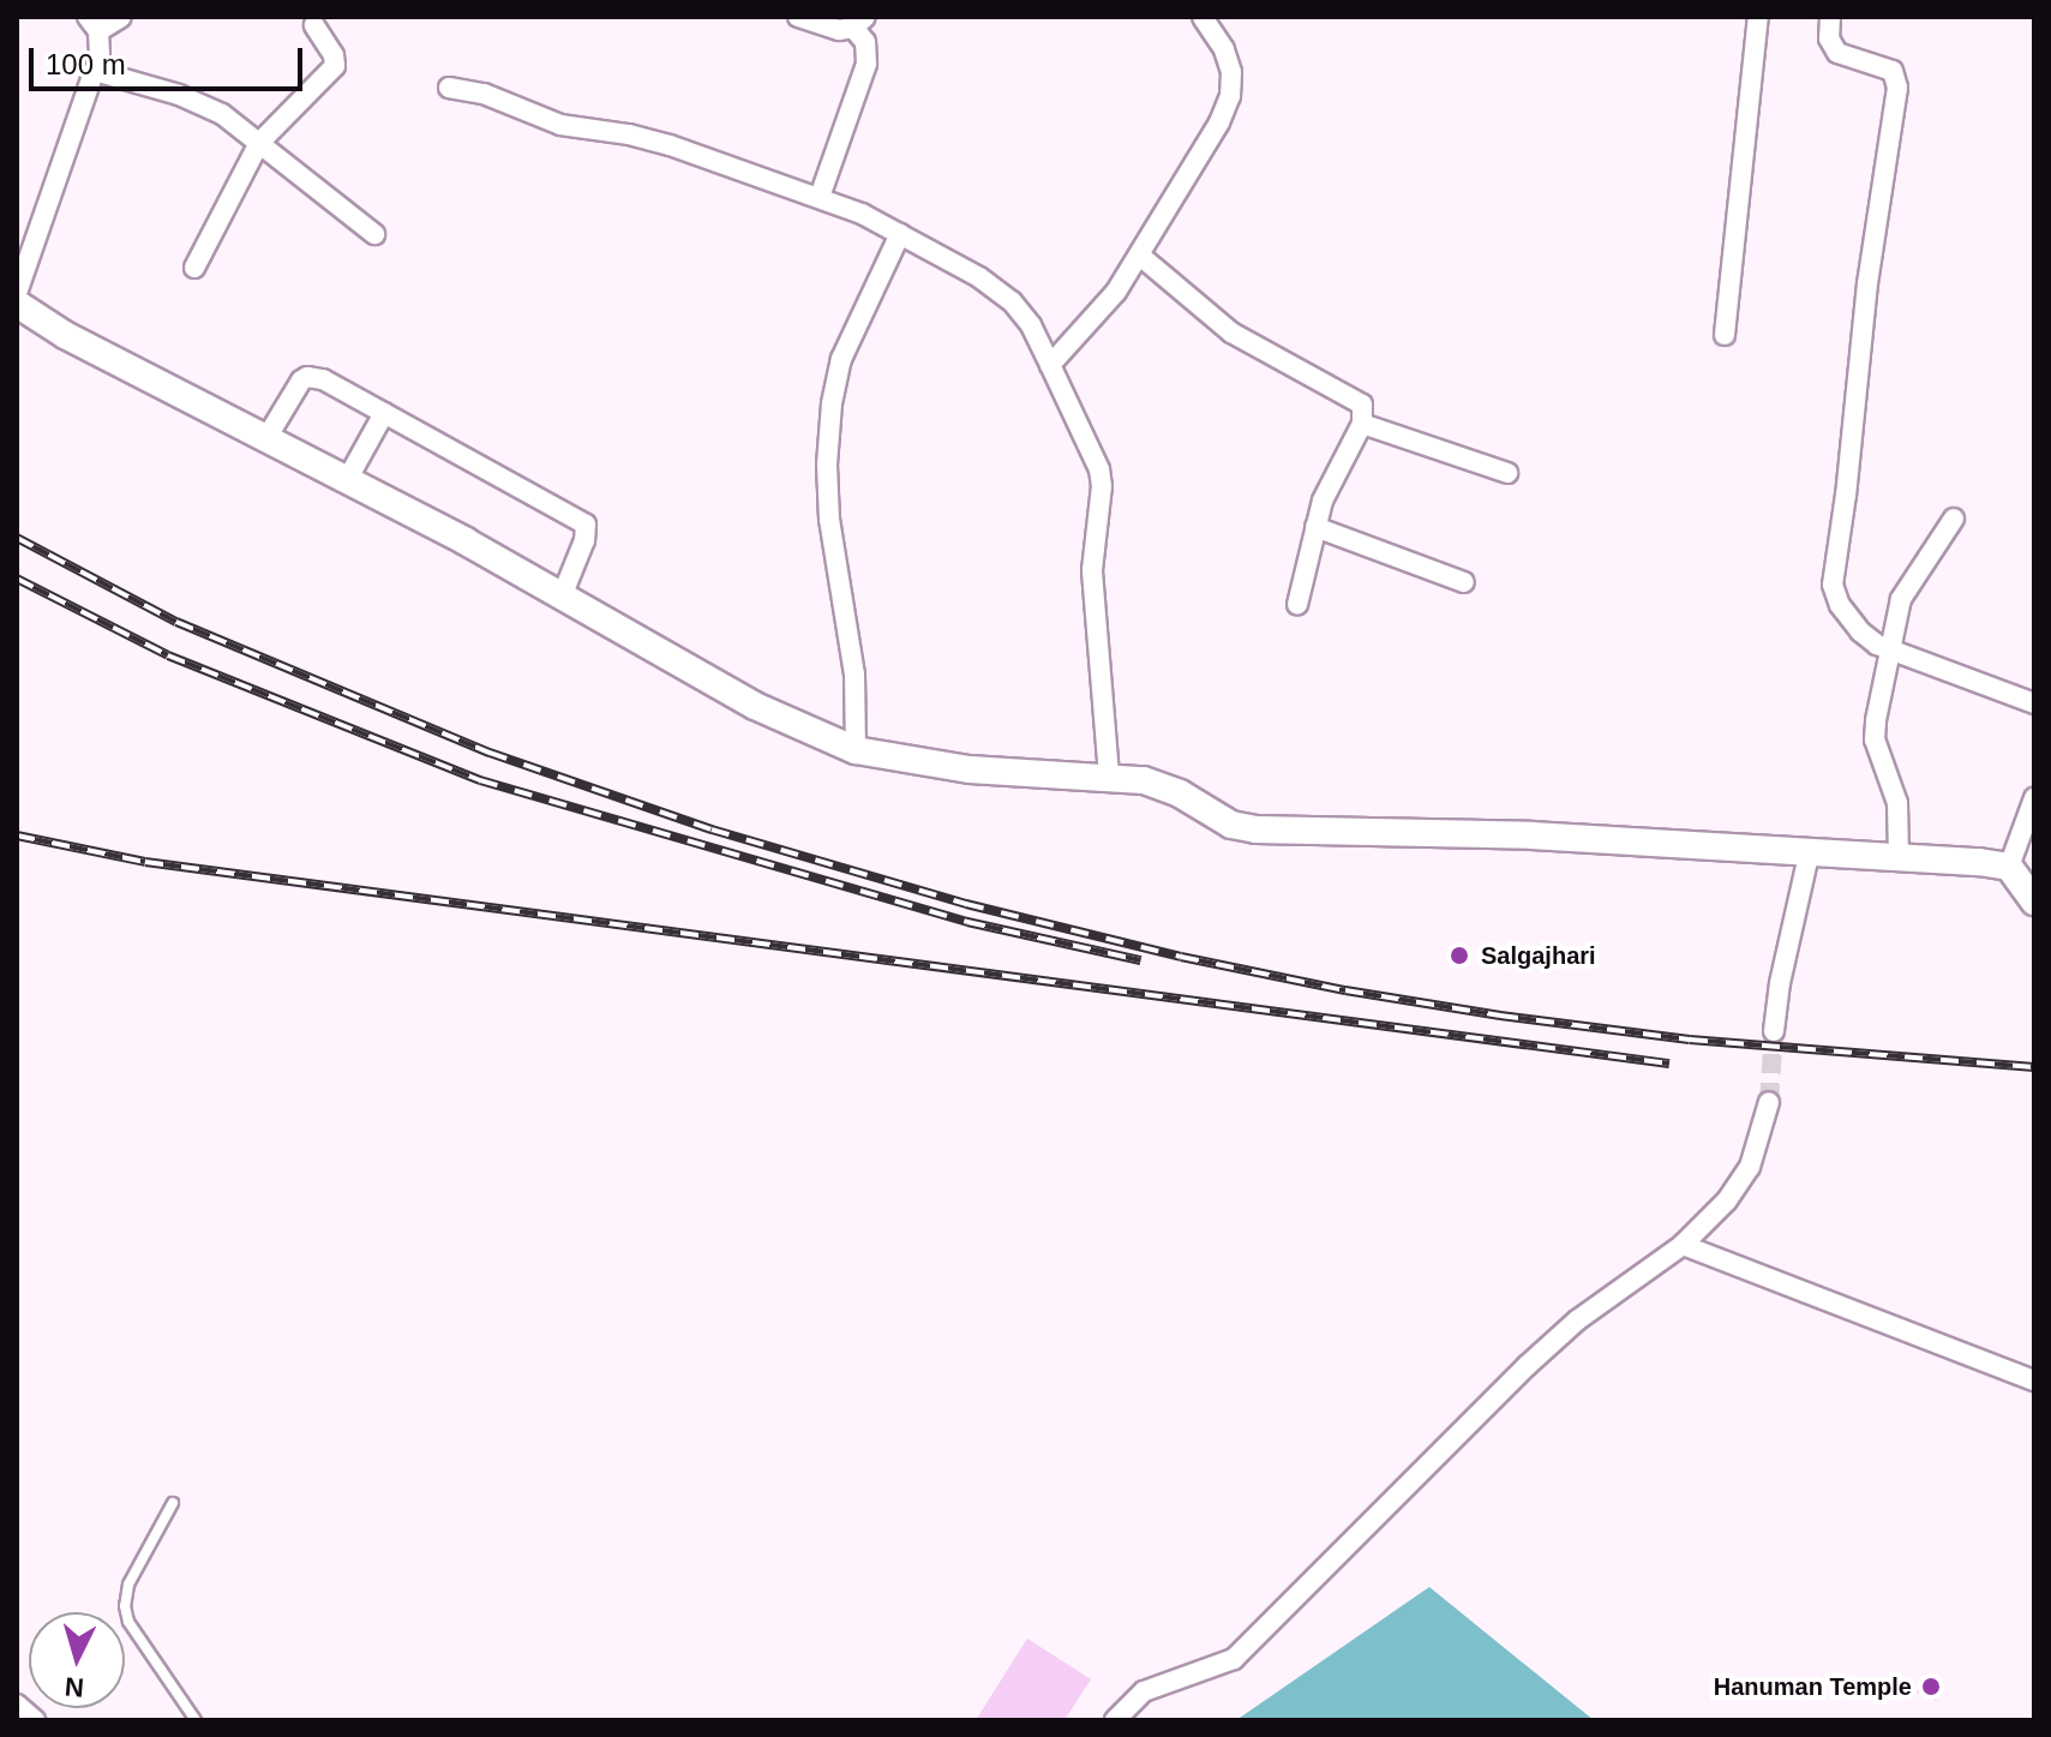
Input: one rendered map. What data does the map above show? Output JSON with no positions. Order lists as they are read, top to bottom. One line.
{"places":["Salgajhari","Hanuman Temple"],"scale_bar":"100 m","north":"bottom"}
